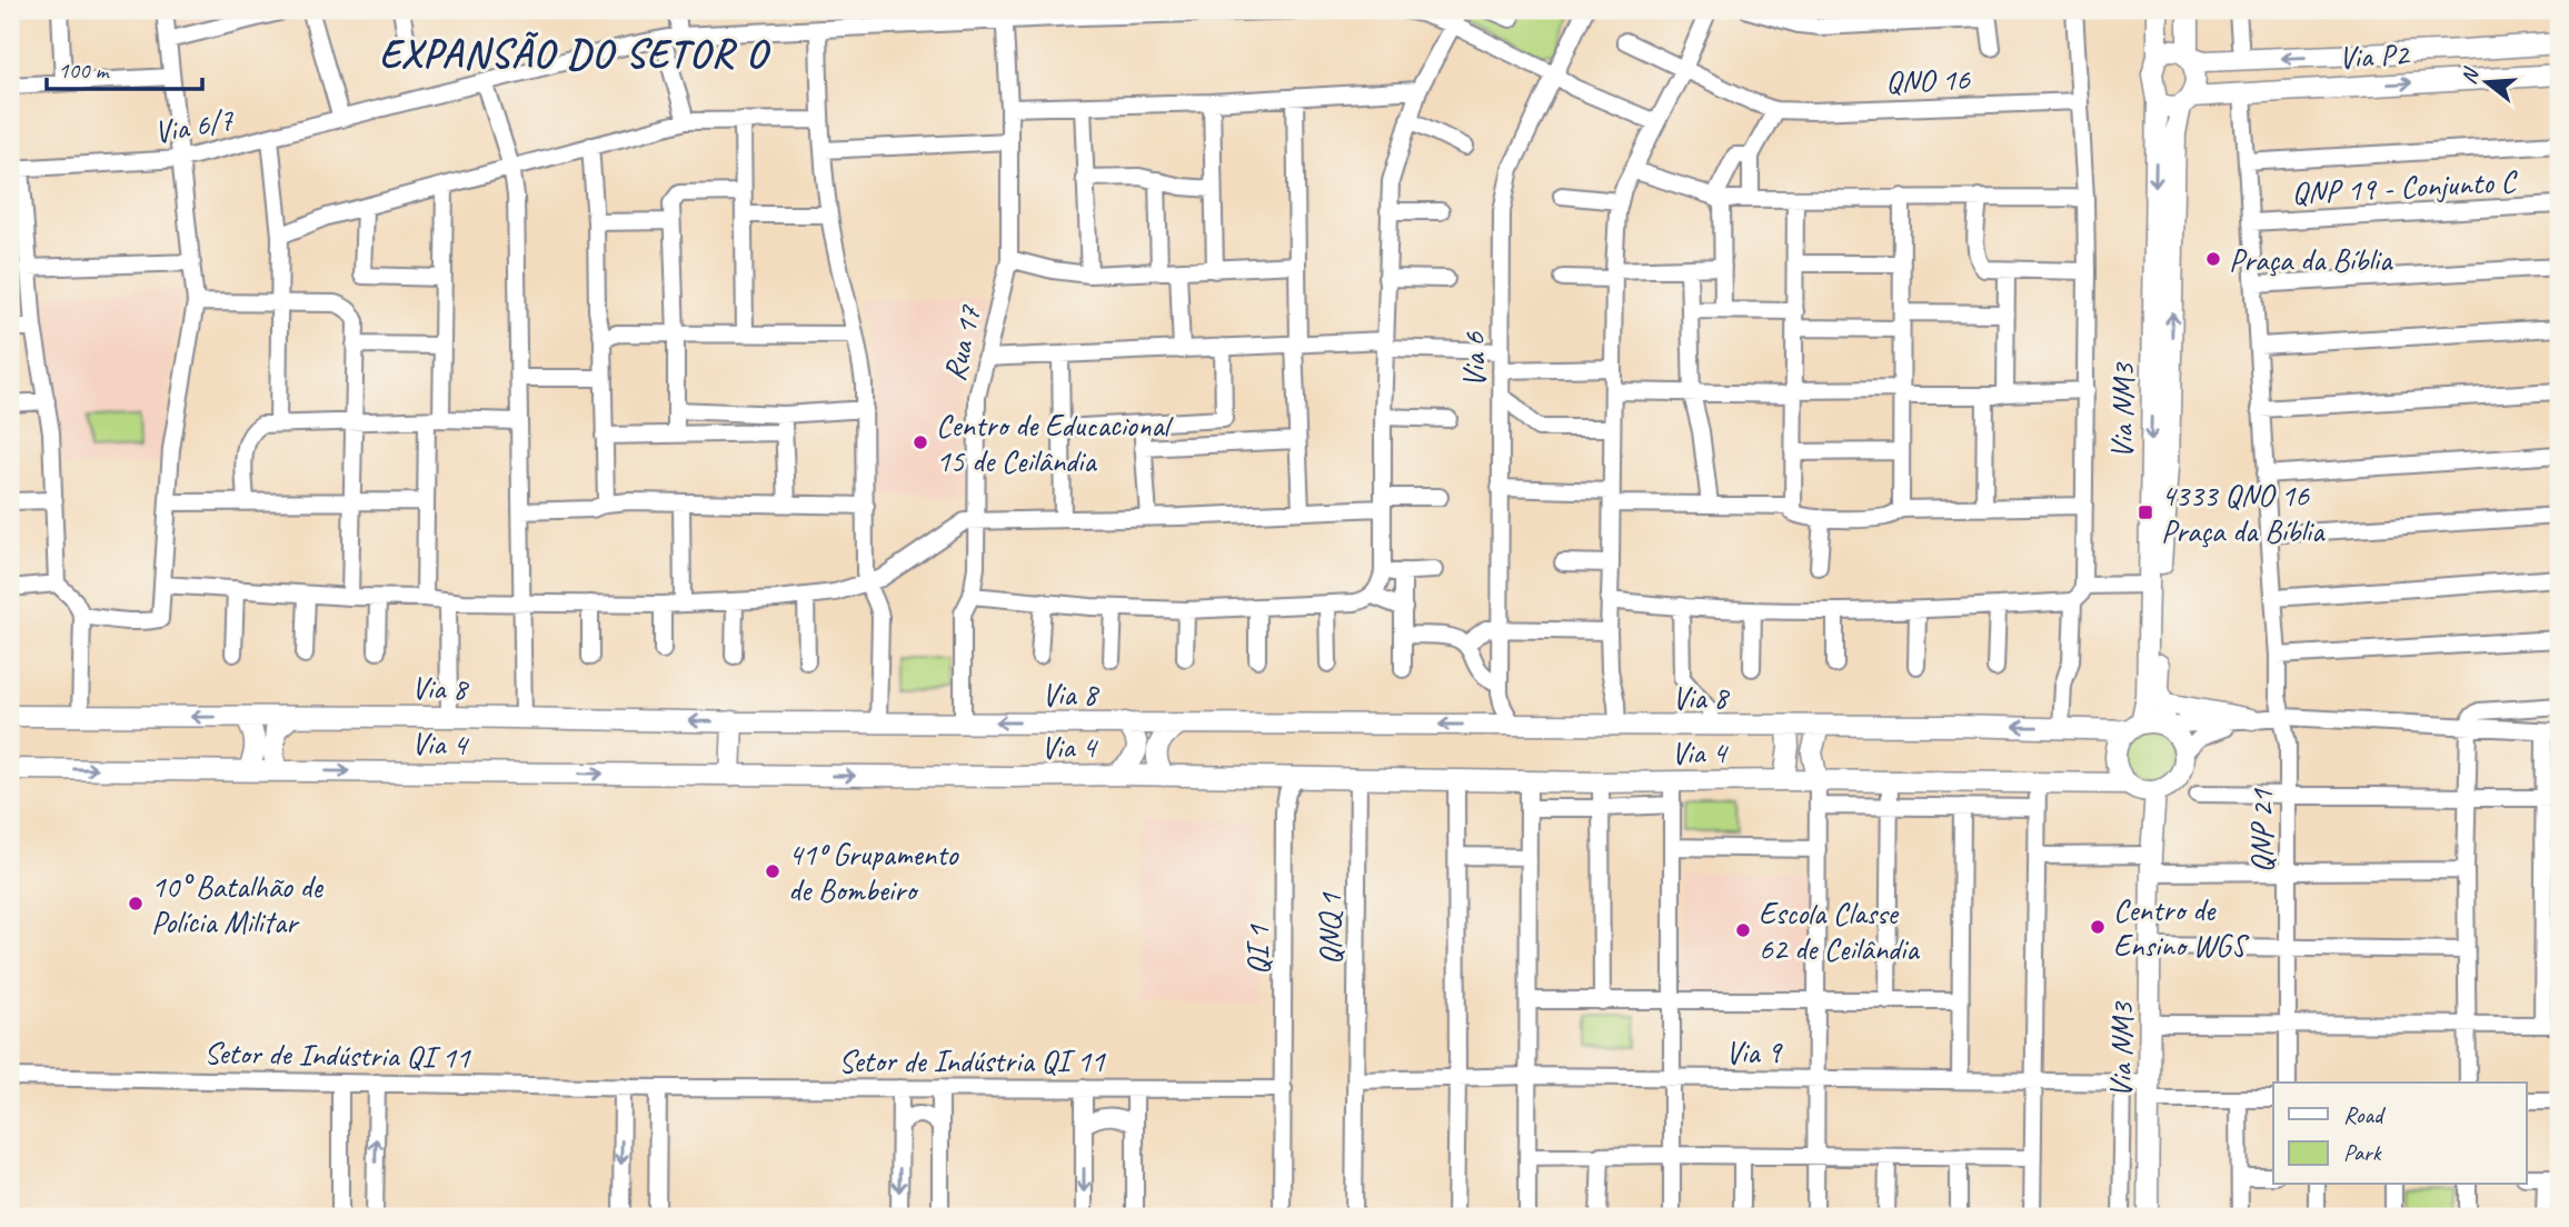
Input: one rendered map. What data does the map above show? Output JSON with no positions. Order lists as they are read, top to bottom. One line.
{"streets":{"main road":["Via P2","Via NM3","Via 8","Via 4"],"street":["QNO 16","Via 6/7","QNP 19 - Conjunto C","Rua 17","Via 6","QNP 21","QNQ 1","QI 1","Via 9","Setor de Indústria QI 11"]},"crossings":[["Via P2","Via NM3"],["Via P2","QNP 21"],["Via 6/7","Rua 17"],["QNP 19 - Conjunto C","QNP 21"],["Rua 17","Via 8"],["Via 6","Via 8"],["Via NM3","Via 8"],["Via NM3","Via 4"],["Via NM3","Via 9"],["Via 8","Via 4"],["Via 4","QNQ 1"],["Via 4","QI 1"],["QNQ 1","Via 9"],["QI 1","Setor de Indústria QI 11"]],"one_way":["Via 8","Via 4"],"districts":["EXPANSÃO DO SETOR O"],"places":{"other":["Praça da Bíblia","Centro de Educacional 15 de Ceilândia","41º Grupamento de Bombeiro","10° Batalhão de Polícia Militar","Centro de Ensino WGS","Escola Classe 62 de Ceilândia"],"transit":["4333 QNO 16 Praça da Bíblia"]},"legend":["Road","Park"],"scale_bar":"100 m","north":"left"}
